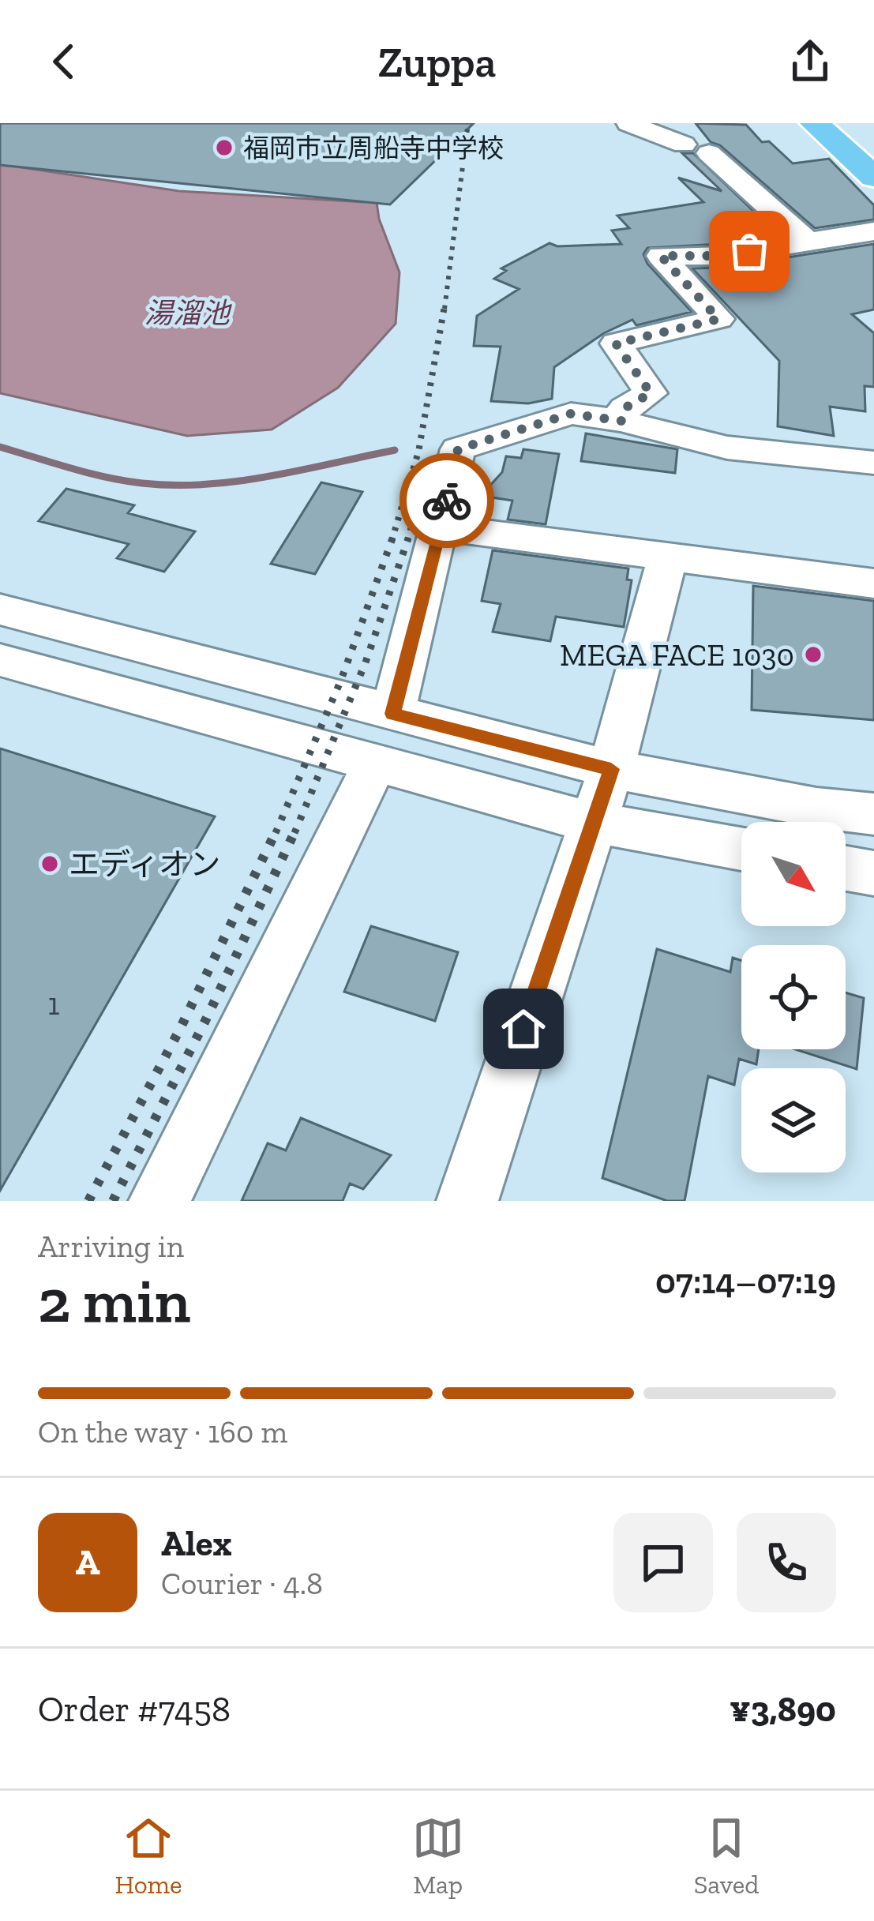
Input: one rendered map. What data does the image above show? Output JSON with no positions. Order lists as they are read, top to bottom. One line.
{"water":["湯溜池"],"places":["福岡市立周船寺中学校","MEGA FACE 1030","エディオン"],"house_numbers":["1"],"north":"bottom right","page":{"header":"Zuppa","heading":["2 min","Arriving in","07:14–07:19"],"panel":["Alex","Courier · 4.8","Order #7458","¥3,890"],"bar":"On the way · 160 m","round":"A","tabs":["Home","Map","Saved"]}}
